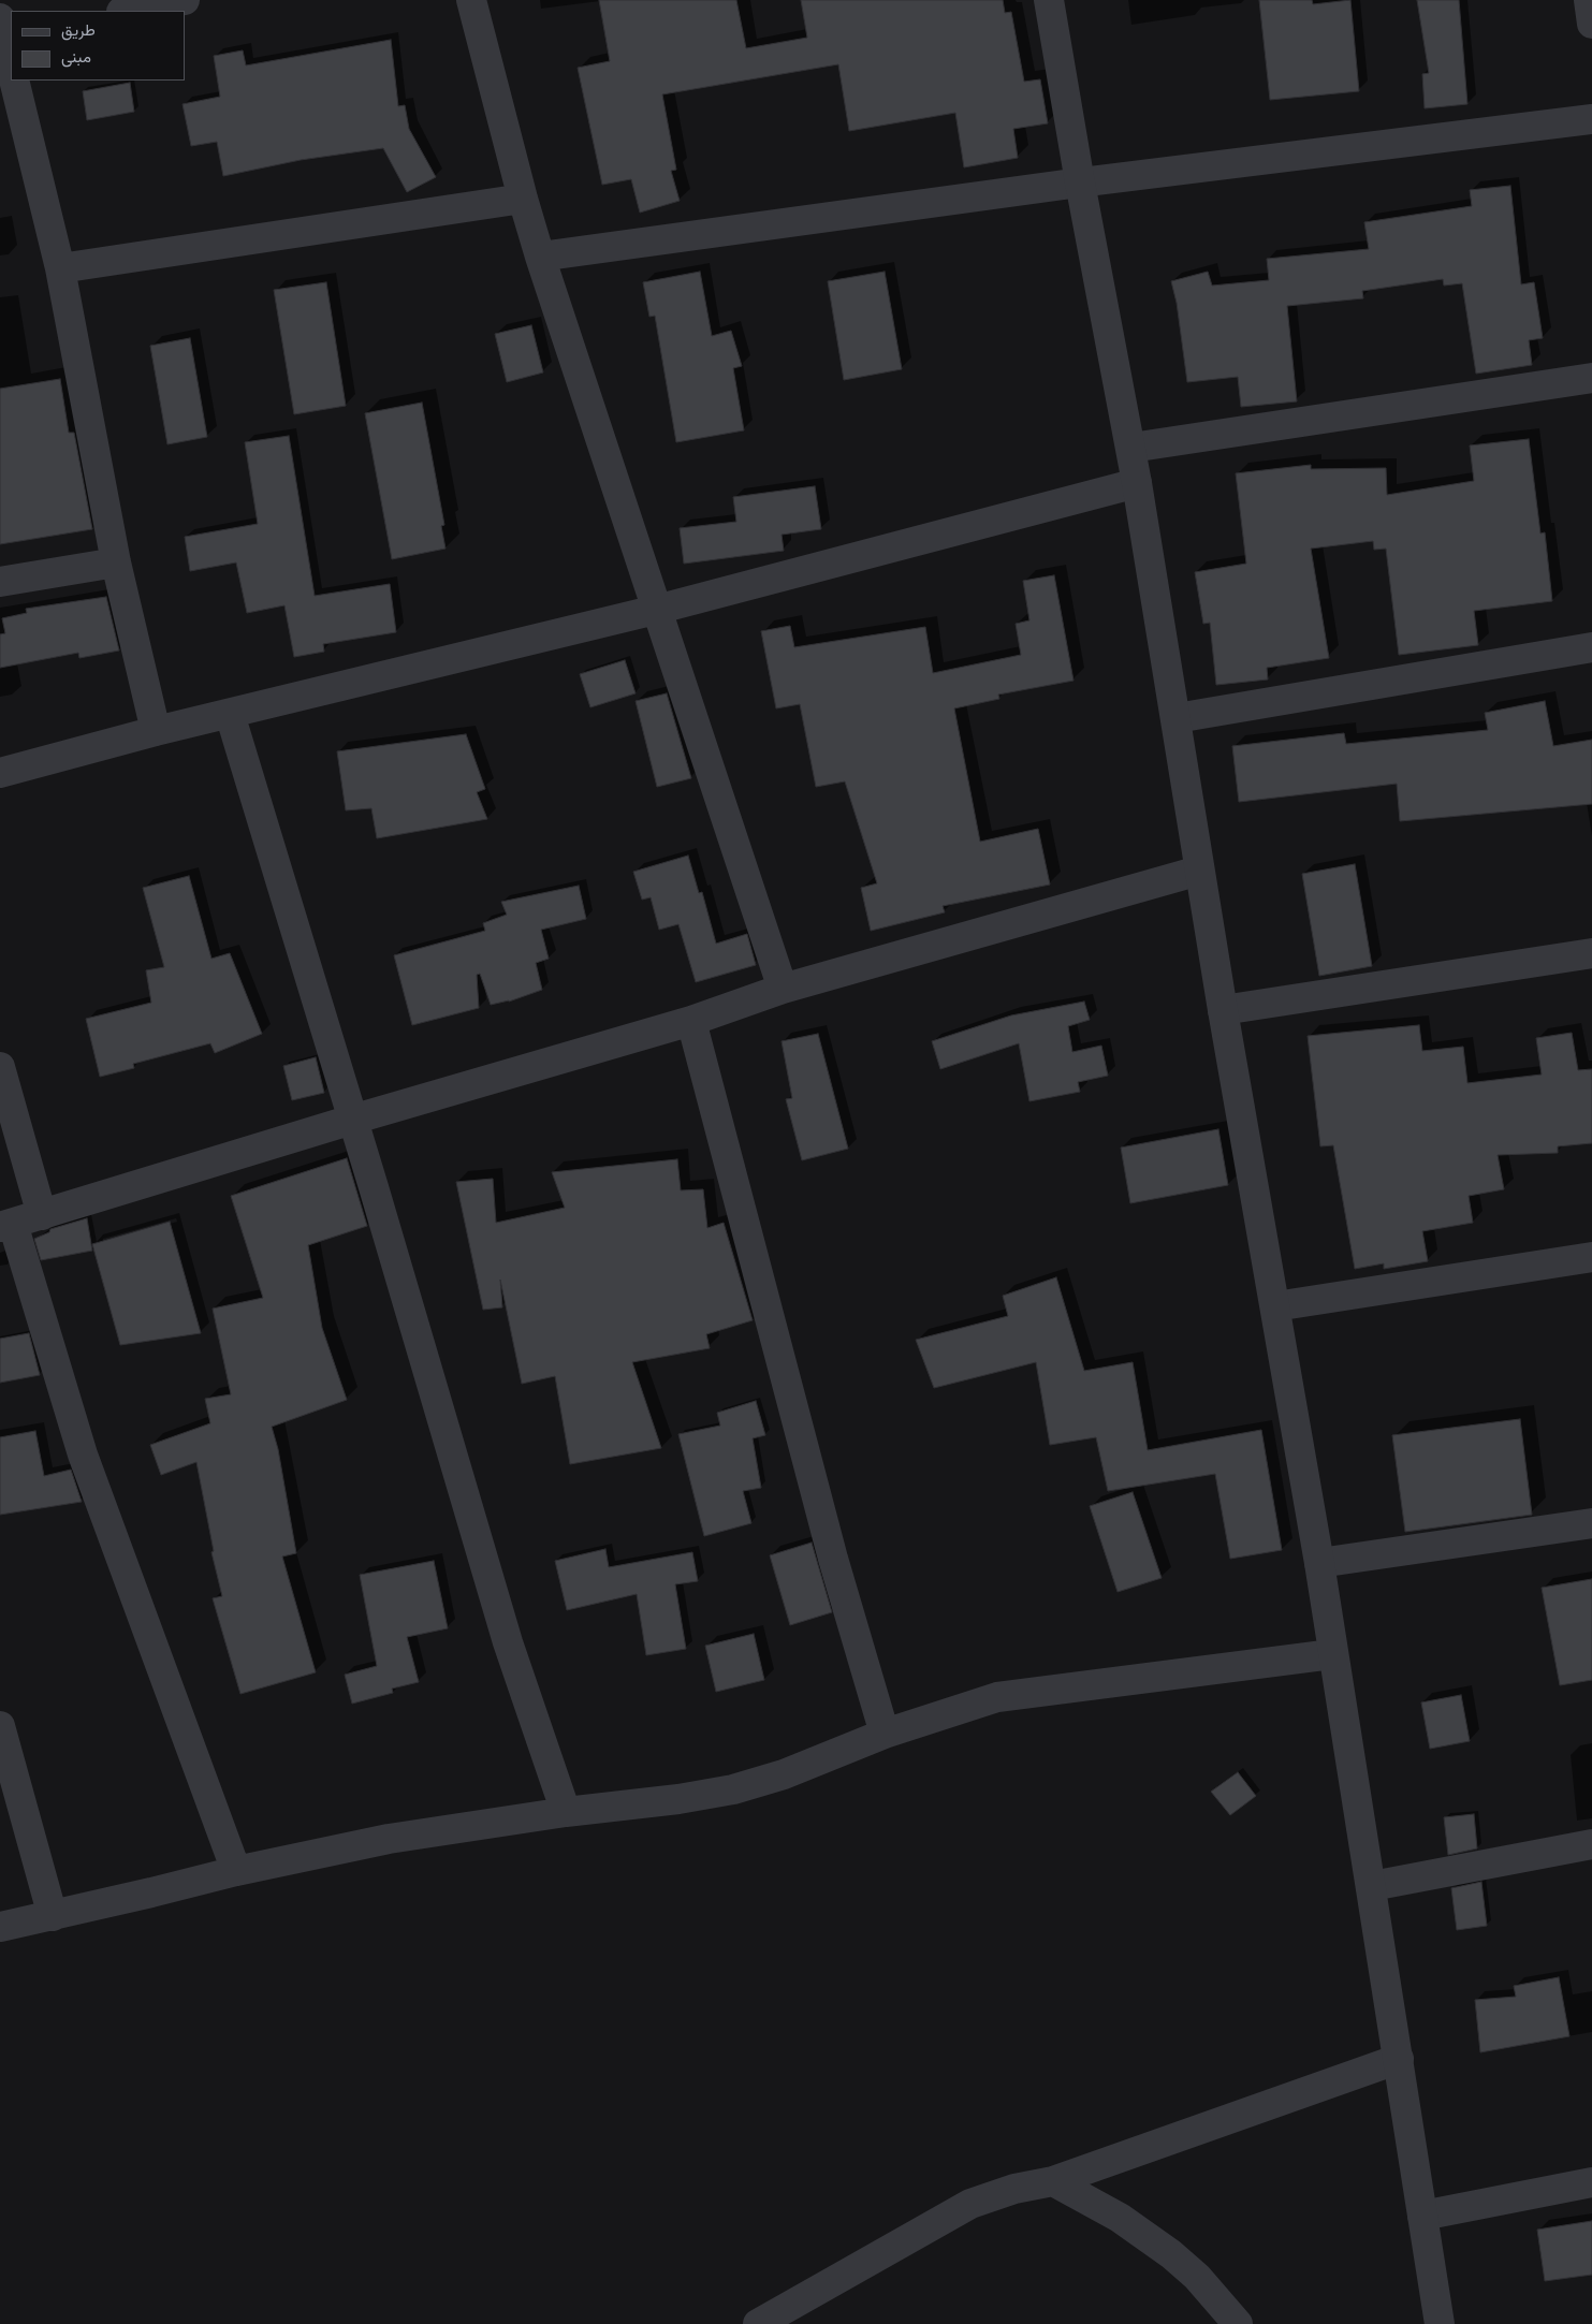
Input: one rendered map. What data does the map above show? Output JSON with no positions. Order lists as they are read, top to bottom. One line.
{"legend":["طريق","مبنى"]}
